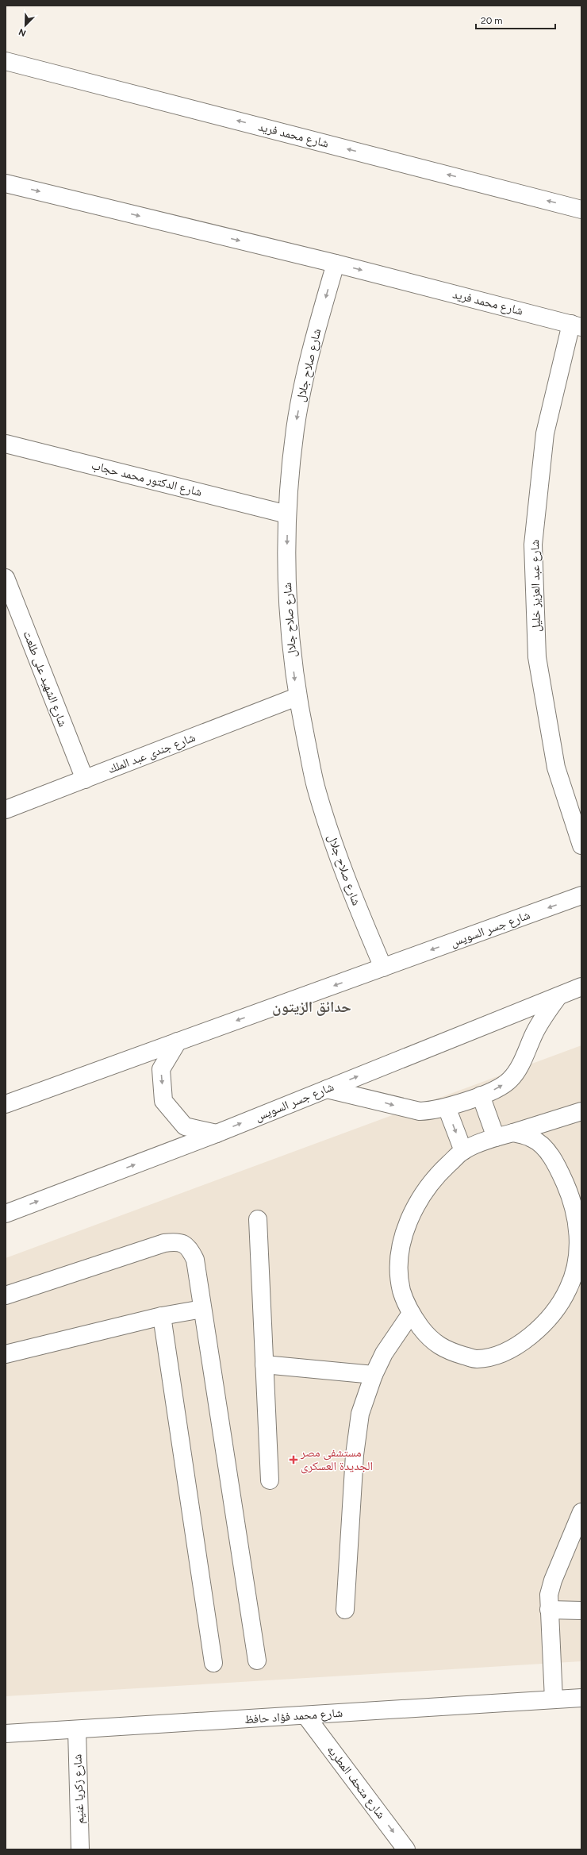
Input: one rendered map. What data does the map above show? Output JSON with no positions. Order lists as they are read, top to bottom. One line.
{"streets":{"street":["شارع محمد فريد","شارع صلاح جلال","شارع الدكتور محمد حجاب","شارع عبد العزيز خليل","شارع الشهيد على طلعت","شارع جندى عبد الملك","شارع جسر السويس","شارع محمد فؤاد حافظ","شارع متحف المطريه","شارع زكريا غنيم"]},"crossings":[["شارع محمد فريد","شارع صلاح جلال"],["شارع محمد فريد","شارع عبد العزيز خليل"],["شارع صلاح جلال","شارع الدكتور محمد حجاب"],["شارع صلاح جلال","شارع جندى عبد الملك"],["شارع صلاح جلال","شارع جسر السويس"],["شارع الشهيد على طلعت","شارع جندى عبد الملك"],["شارع محمد فؤاد حافظ","شارع متحف المطريه"],["شارع محمد فؤاد حافظ","شارع زكريا غنيم"]],"one_way":["شارع صلاح جلال","شارع متحف المطريه"],"districts":["حدائق الزيتون"],"places":{"health":["مستشفى مصر الجديدة العسكرى"]},"scale_bar":"20 m","north":"bottom left"}
